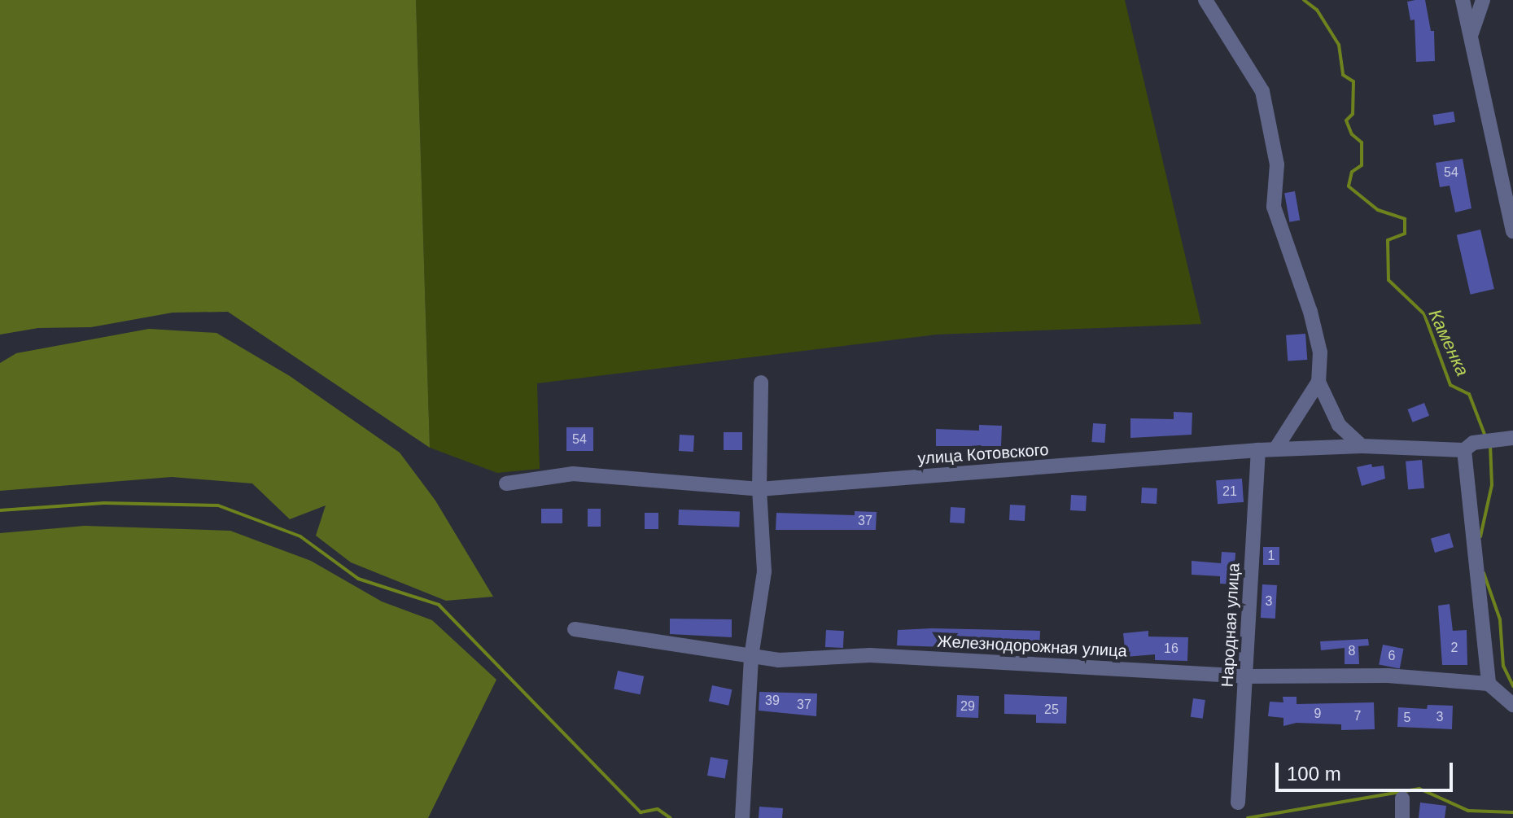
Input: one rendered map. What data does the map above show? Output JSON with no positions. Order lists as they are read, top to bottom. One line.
{"streets":{"street":["улица Котовского","Народная улица","Железнодорожная улица"]},"crossings":[["улица Котовского","Народная улица"],["Народная улица","Железнодорожная улица"]],"water":["Каменка"],"house_numbers":["54","54","21","37","1","3","2","16","8","6","39","37","29","25","9","7","3","5"],"scale_bar":"100 m"}
